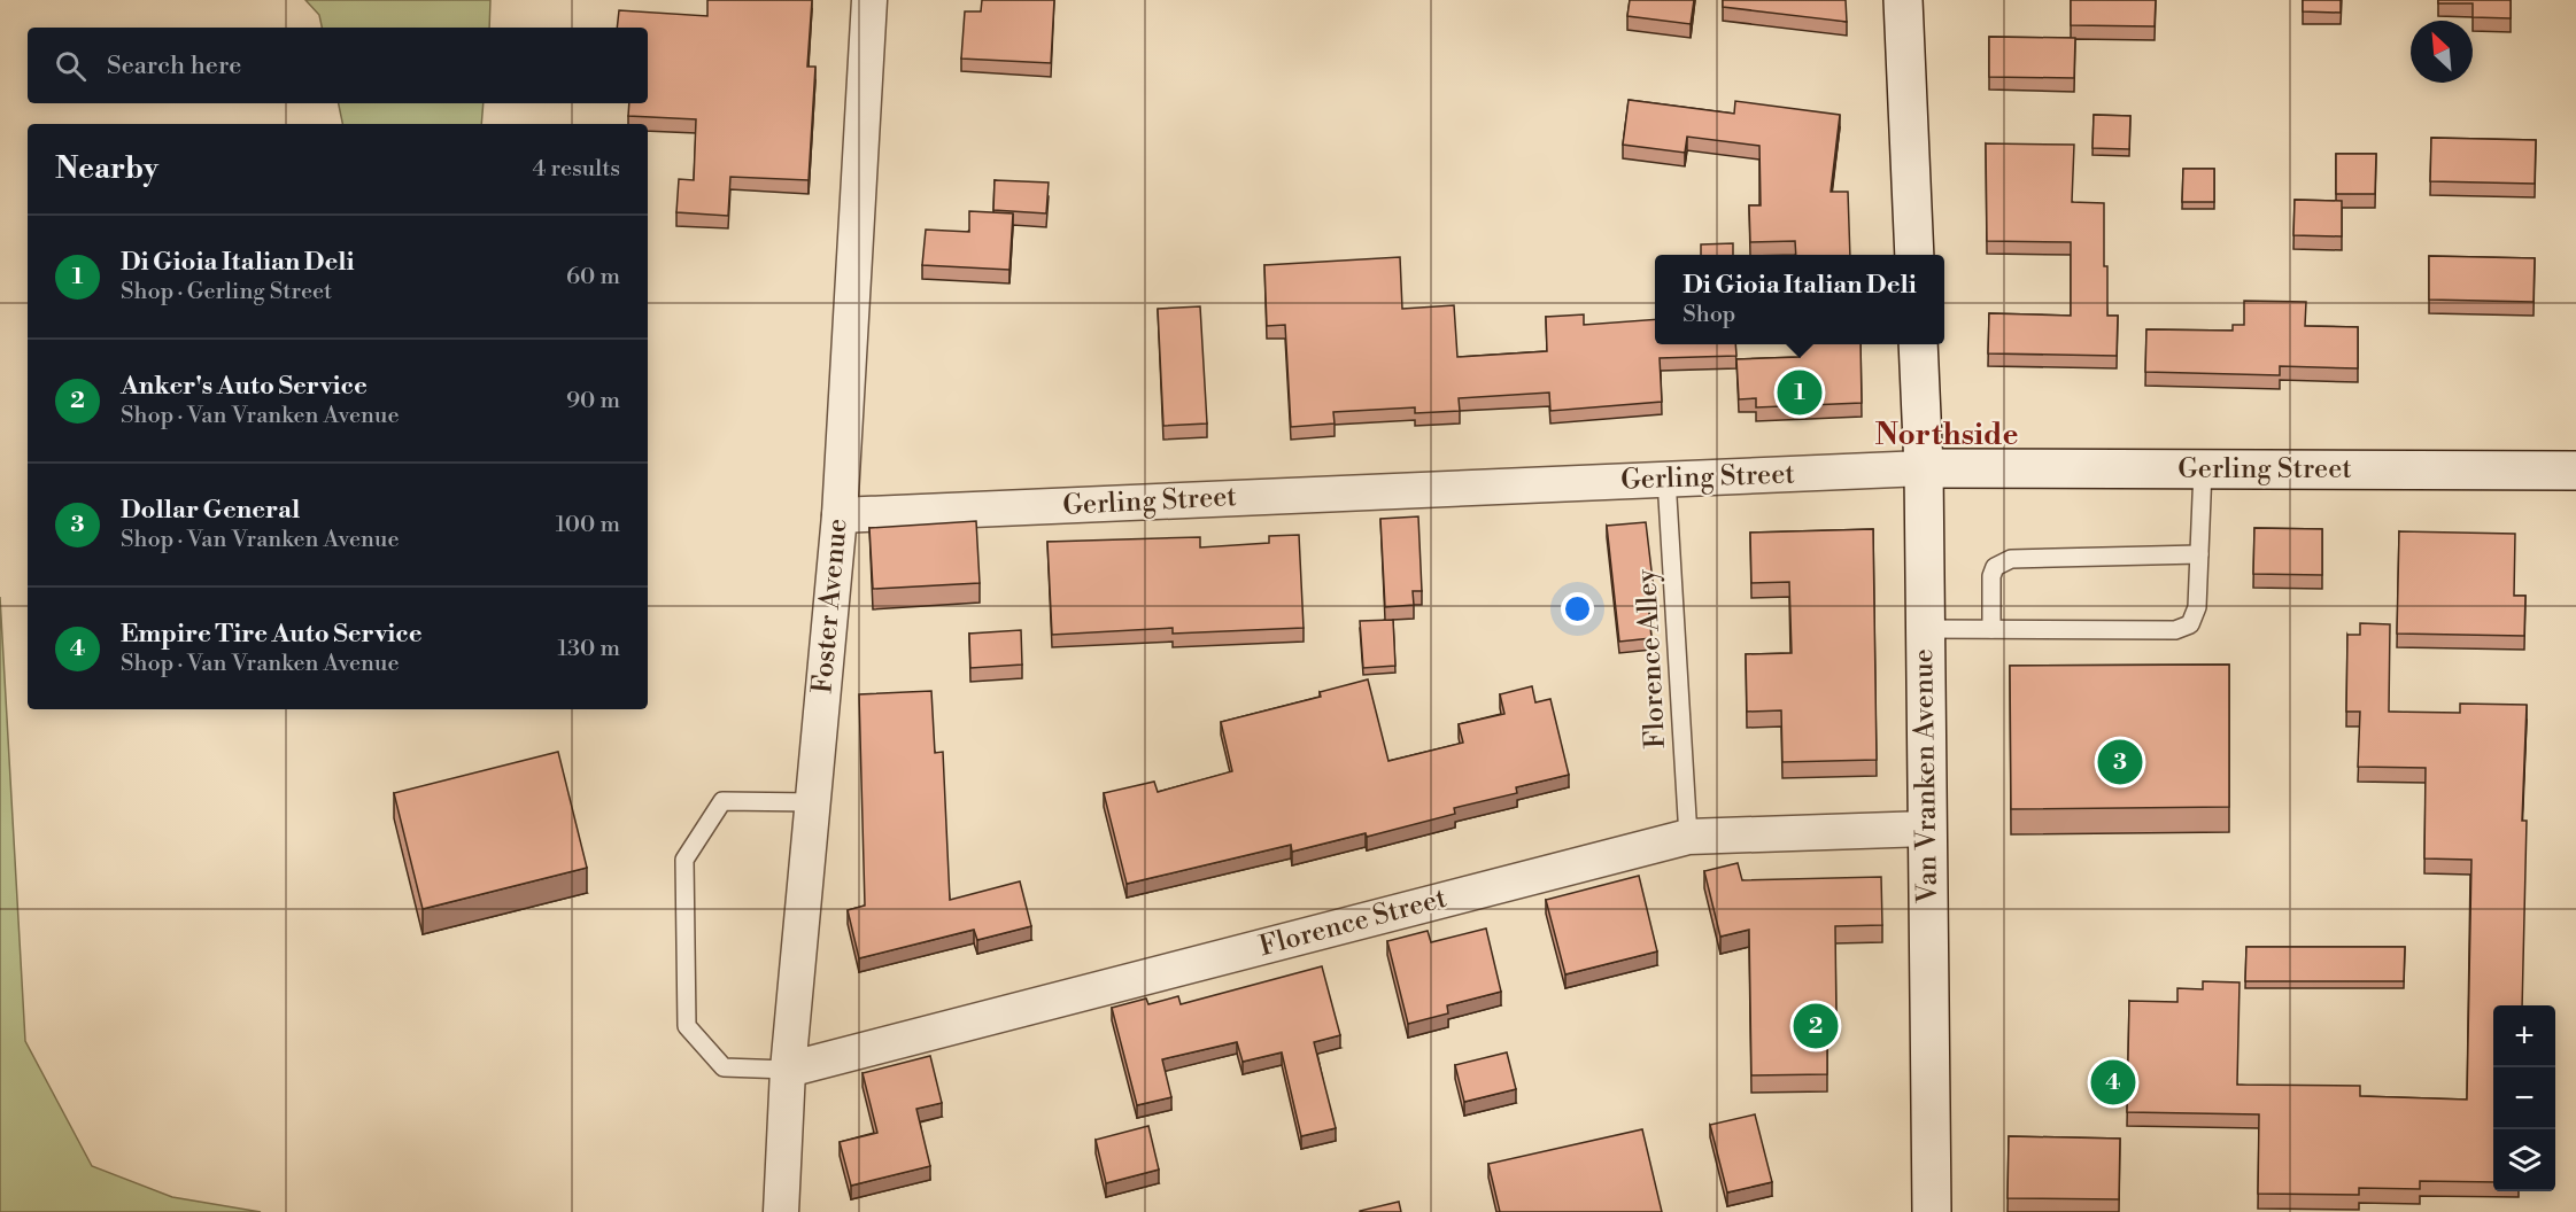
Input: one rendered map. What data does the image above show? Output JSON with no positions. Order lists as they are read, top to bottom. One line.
{"streets":{"street":["Gerling Street","Foster Avenue","Van Vranken Avenue","Florence Street"],"lane":["Florence Alley"]},"crossings":[["Gerling Street","Foster Avenue"],["Gerling Street","Florence Alley"],["Gerling Street","Van Vranken Avenue"],["Foster Avenue","Florence Street"],["Florence Alley","Florence Street"],["Van Vranken Avenue","Florence Street"]],"districts":["Northside"],"north":"top left","page":{"search":"Search here","heading":["Nearby","4 results"],"list":[{"mark":"1","name":"Di Gioia Italian Deli","note":"Shop · Gerling Street","value":"60 m"},{"mark":"2","name":"Anker's Auto Service","note":"Shop · Van Vranken Avenue","value":"90 m"},{"mark":"3","name":"Dollar General","note":"Shop · Van Vranken Avenue","value":"100 m"},{"mark":"4","name":"Empire Tire Auto Service","note":"Shop · Van Vranken Avenue","value":"130 m"}],"popup":["Di Gioia Italian Deli","Shop"],"pins":["1","3","2","4"],"map_buttons":["+","−"]}}
